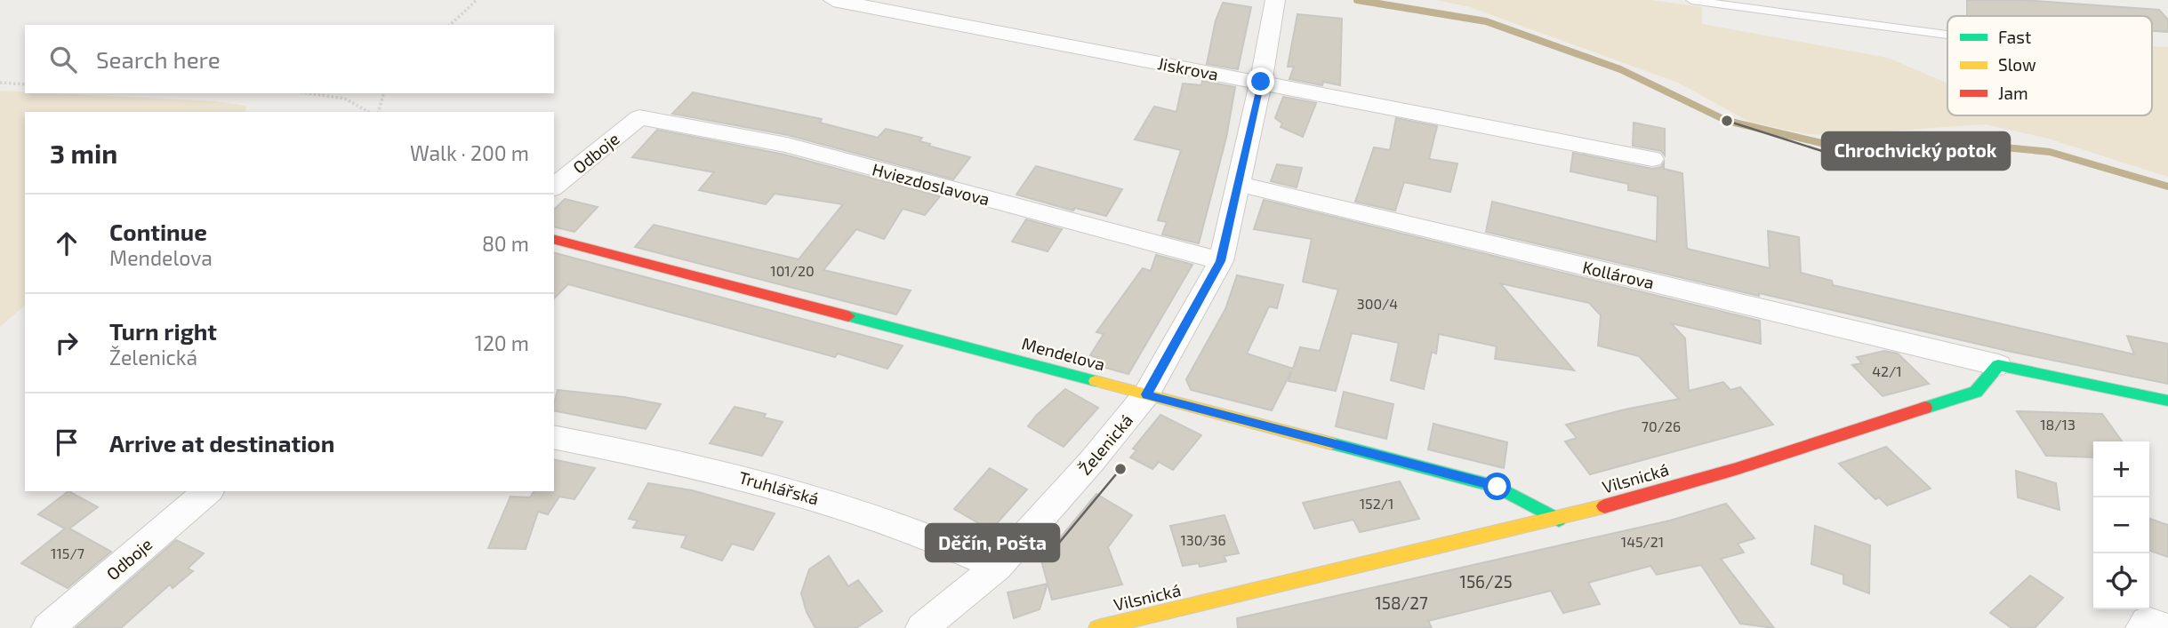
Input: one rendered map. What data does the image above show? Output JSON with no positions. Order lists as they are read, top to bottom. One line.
{"streets":{"street":["Jiskrova","Odboje","Hviezdoslavova","Kollárova","Mendelova","Želenická","Vilsnická","Truhlářská"]},"crossings":[["Jiskrova","Želenická"],["Odboje","Hviezdoslavova"],["Hviezdoslavova","Želenická"],["Kollárova","Želenická"],["Kollárova","Vilsnická"],["Mendelova","Želenická"],["Mendelova","Vilsnická"],["Želenická","Truhlářská"]],"places":["Chrochvický potok","Děčín, Pošta"],"house_numbers":["101/20","300/4","42/1","18/13","70/26","152/1","130/36","145/21","115/7","156/25","158/27"],"legend":["Fast","Slow","Jam"],"page":{"search":"Search here","heading":["3 min","Walk · 200 m"],"list":[["Continue","Mendelova","80 m"],["Turn right","Želenická","120 m"],"Arrive at destination"],"map_buttons":["+","−"]}}
